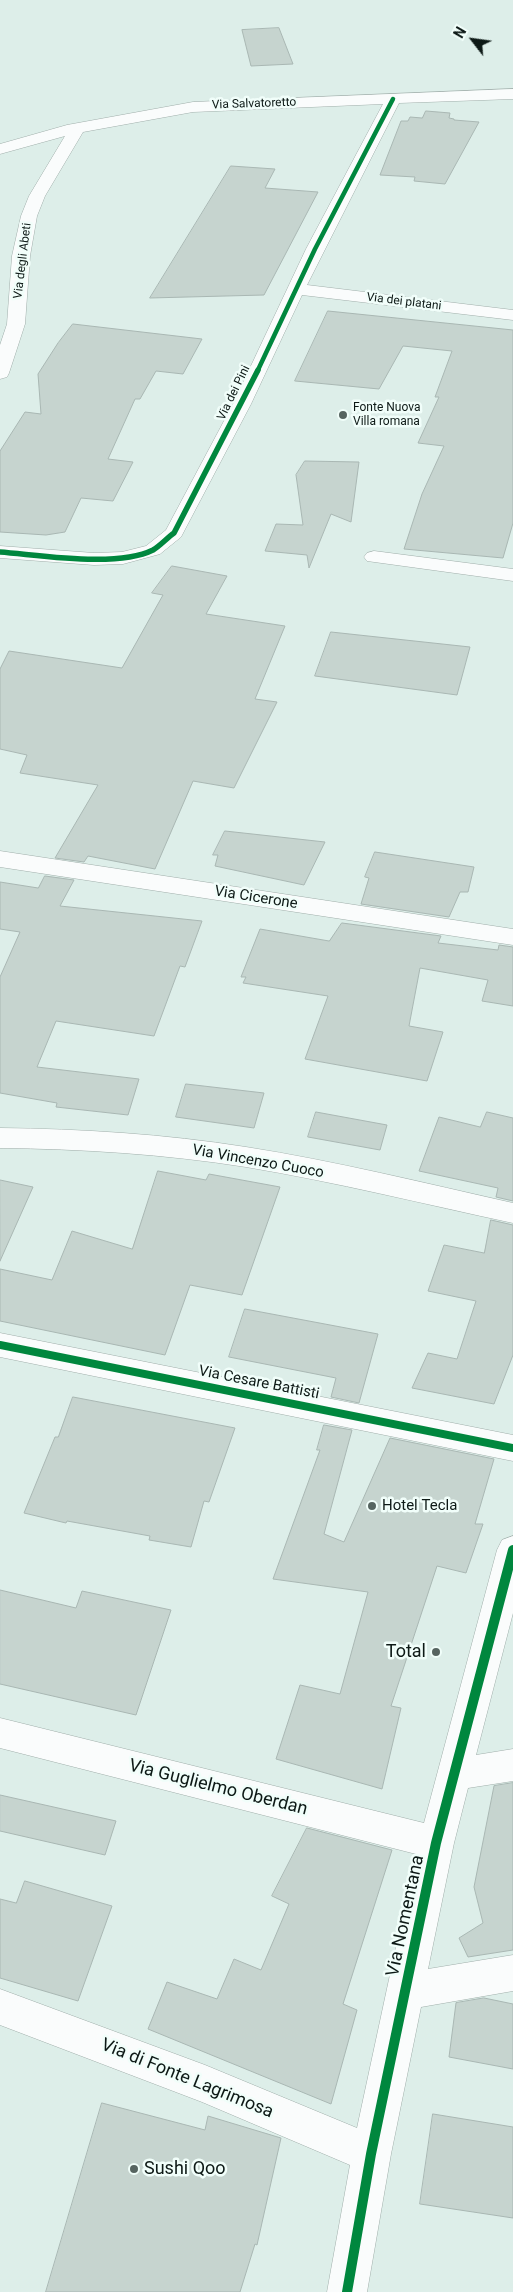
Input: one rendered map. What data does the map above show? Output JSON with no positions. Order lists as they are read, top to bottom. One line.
{"streets":{"street":["Via Salvatoretto","Via degli Abeti","Via dei platani","Via dei Pini","Via Cicerone","Via Vincenzo Cuoco","Via Cesare Battisti","Via Guglielmo Oberdan","Via Nomentana","Via di Fonte Lagrimosa"]},"crossings":[["Via Salvatoretto","Via degli Abeti"],["Via Salvatoretto","Via dei Pini"],["Via dei platani","Via dei Pini"],["Via Guglielmo Oberdan","Via Nomentana"],["Via Nomentana","Via di Fonte Lagrimosa"]],"places":["Fonte Nuova Villa romana","Hotel Tecla","Total","Sushi Qoo"],"north":"top left"}
